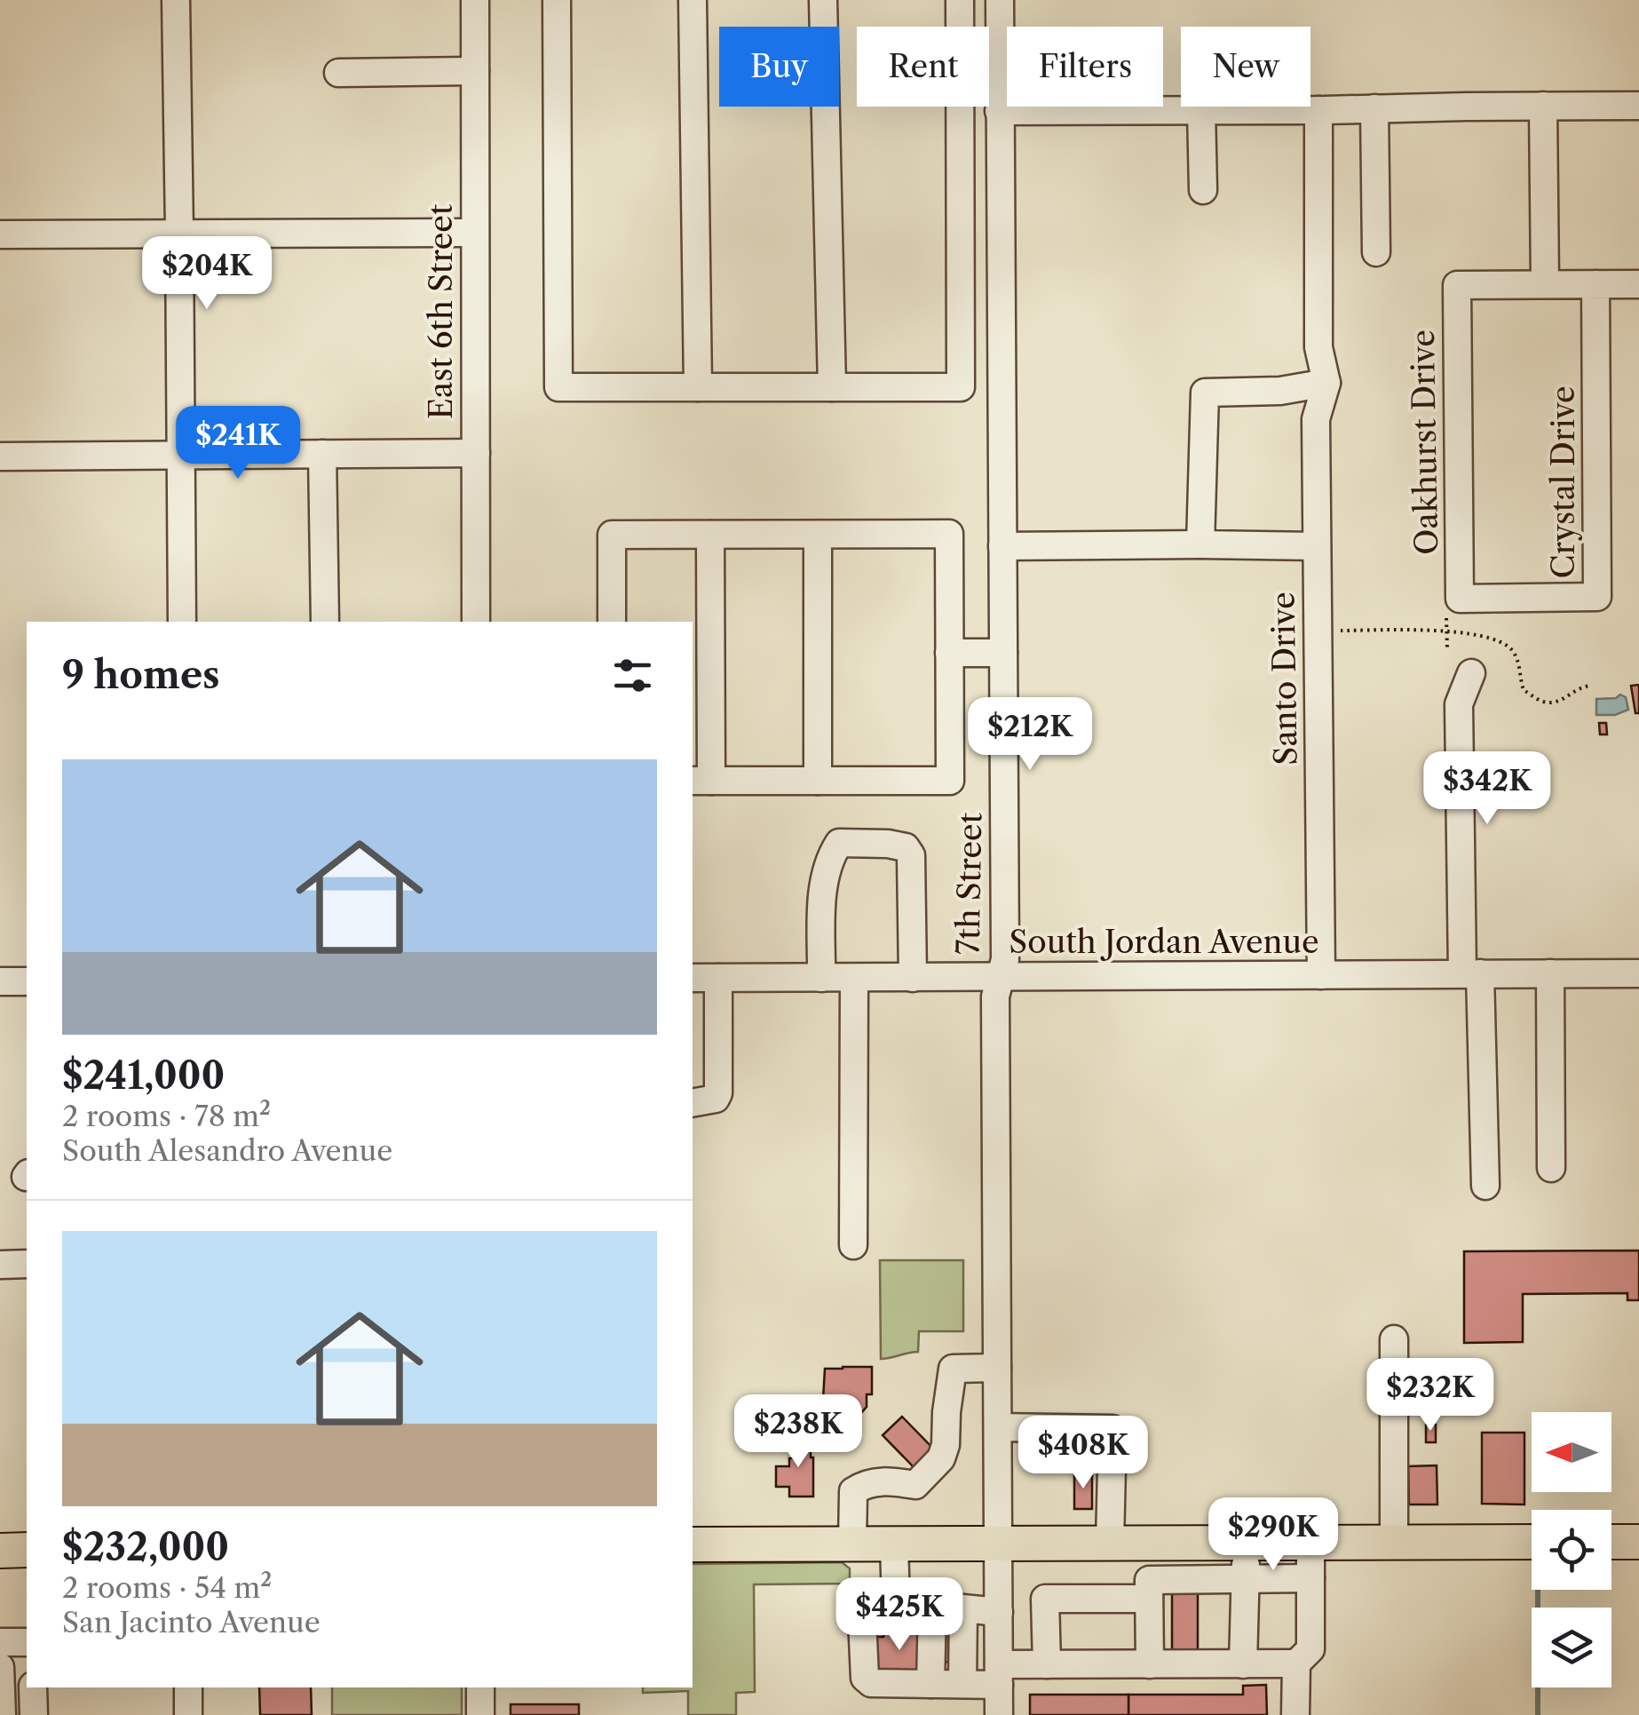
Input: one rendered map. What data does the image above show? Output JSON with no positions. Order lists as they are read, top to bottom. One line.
{"streets":{"street":["East 6th Street","Oakhurst Drive","Crystal Drive","Santo Drive","7th Street","South Jordan Avenue"]},"crossings":[["Oakhurst Drive","Crystal Drive"],["Santo Drive","South Jordan Avenue"],["7th Street","South Jordan Avenue"]],"north":"left","page":{"chip":["Buy","Rent","Filters","New"],"price":["$204K","$241K","$212K","$342K","$232K","$238K","$408K","$290K","$425K"],"heading":"9 homes","list":[{"name":"$241,000","note":"2 rooms · 78 m² · South Alesandro Avenue"},{"name":"$232,000","note":"2 rooms · 54 m² · San Jacinto Avenue"}]}}
